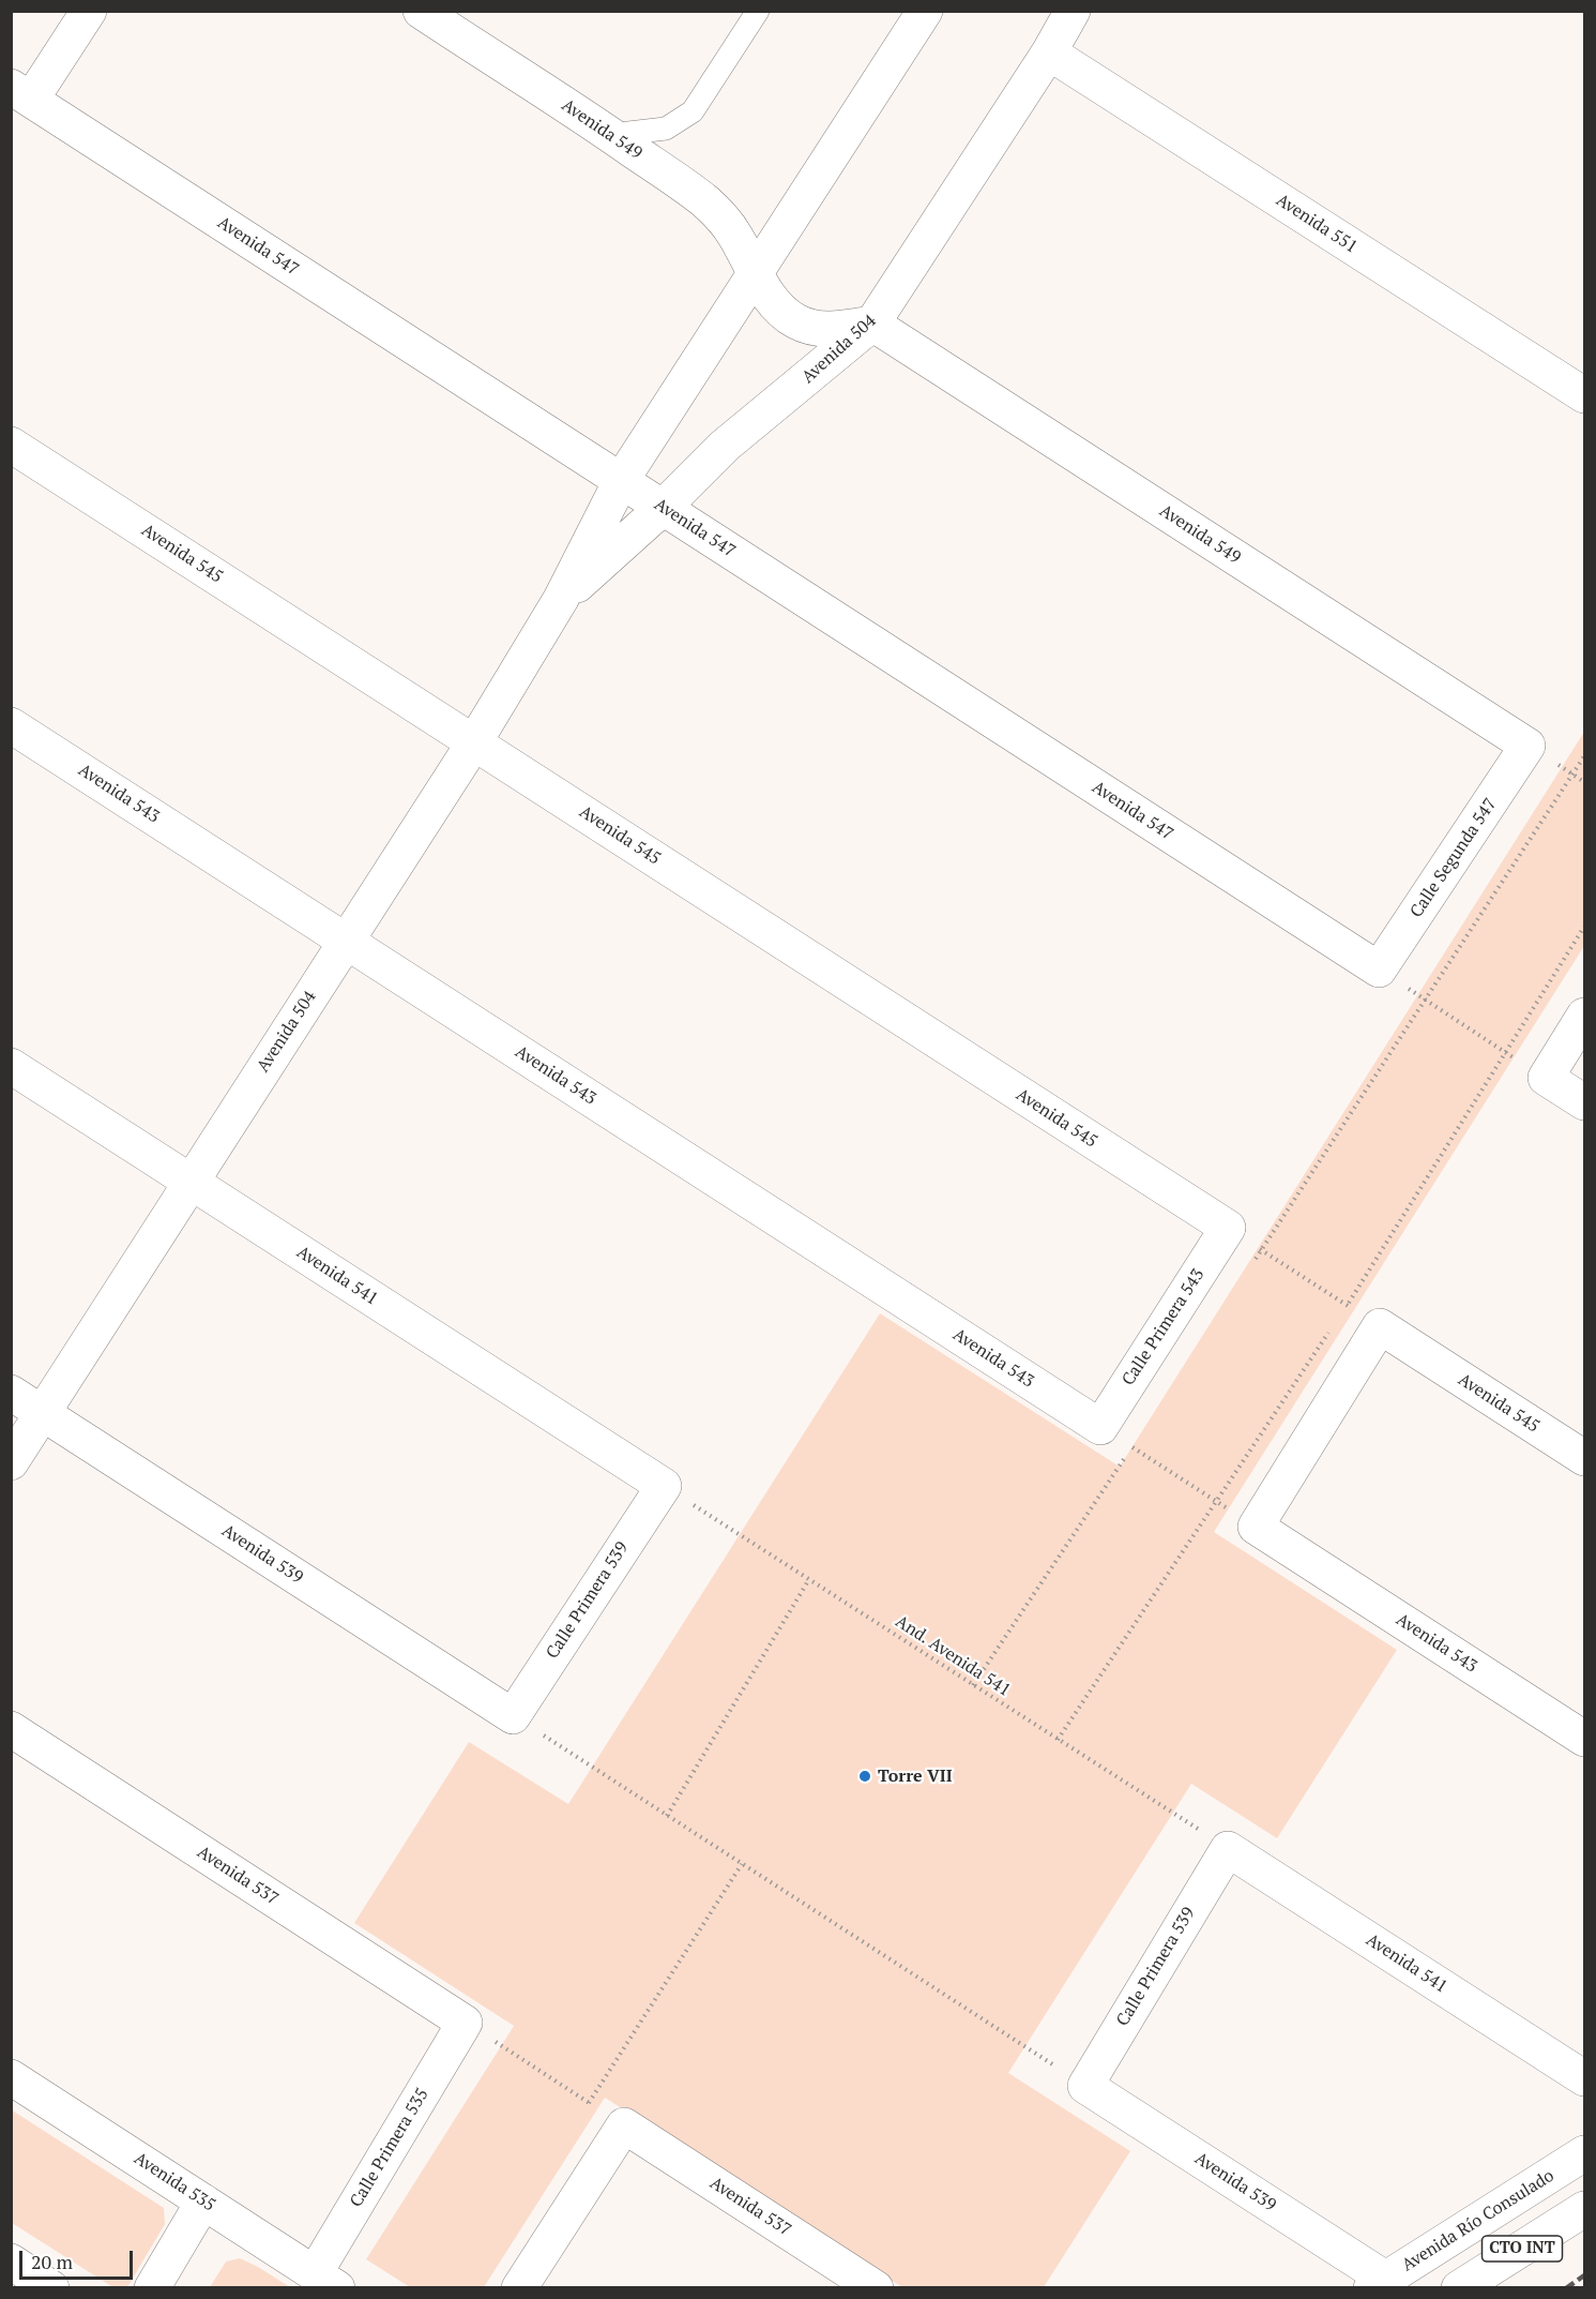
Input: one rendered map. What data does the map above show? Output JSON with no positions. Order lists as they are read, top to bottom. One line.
{"streets":{"main road":["Avenida 549","Avenida 551","Avenida 547","Avenida 504","Avenida 545","Avenida 543","Calle Segunda 547","Avenida 541","Calle Primera 543","Avenida 539","Calle Primera 539","Avenida 537","Calle Primera 535","Avenida 535","Avenida Río Consulado","CTO INT"],"path":["And. Avenida 541"]},"crossings":[["Avenida 549","Avenida 504"],["Avenida 549","Calle Segunda 547"],["Avenida 551","Avenida 504"],["Avenida 547","Avenida 504"],["Avenida 547","Calle Segunda 547"],["Avenida 504","Avenida 545"],["Avenida 504","Avenida 543"],["Avenida 504","Avenida 541"],["Avenida 504","Avenida 539"],["Avenida 545","Calle Primera 543"],["Avenida 543","Calle Primera 543"],["Avenida 541","Calle Primera 539"],["Avenida 541","And. Avenida 541"],["Avenida 539","Calle Primera 539"],["Avenida 539","Avenida Río Consulado"],["Calle Primera 539","And. Avenida 541"],["Avenida 537","Calle Primera 535"],["Calle Primera 535","Avenida 535"]],"places":["Torre VII"],"scale_bar":"20 m"}
